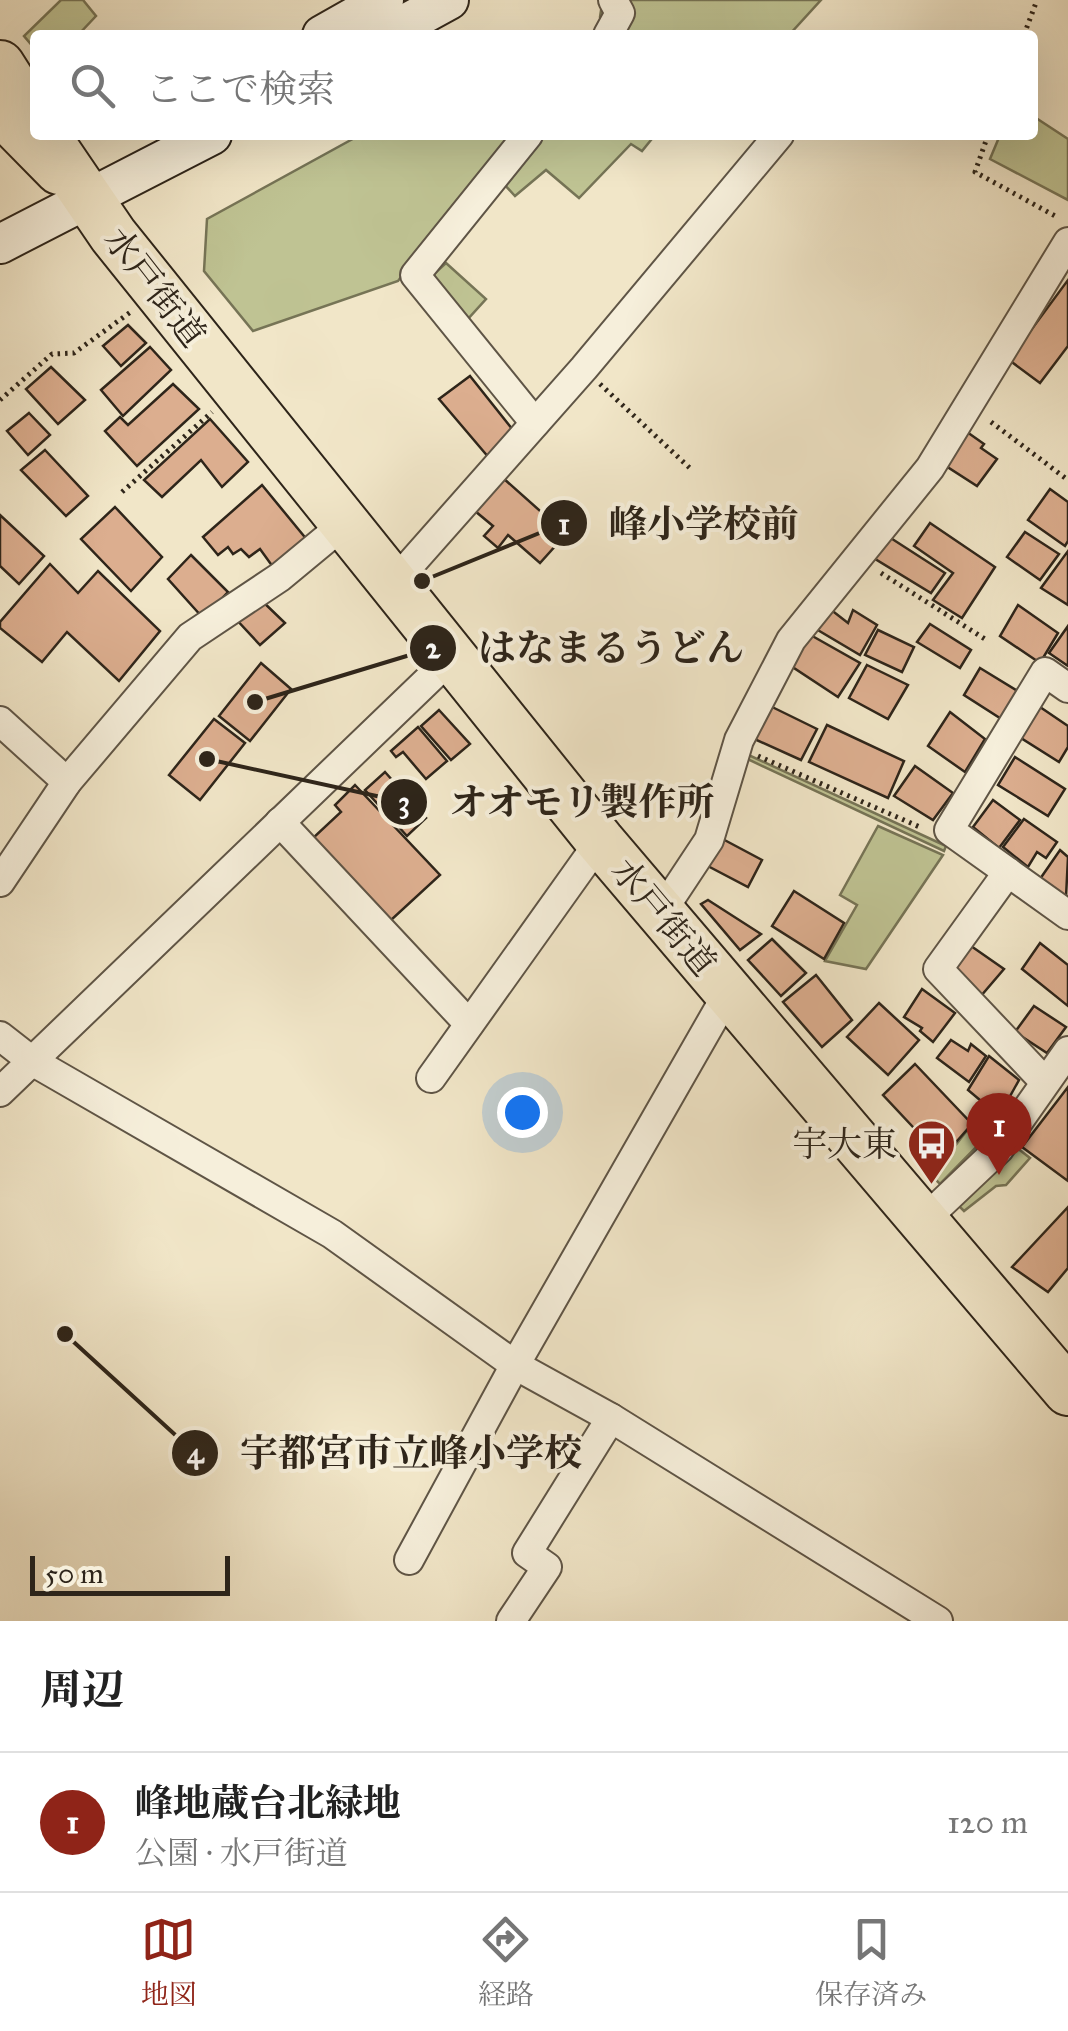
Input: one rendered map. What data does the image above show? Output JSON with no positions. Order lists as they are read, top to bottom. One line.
{"streets":{"highway":["水戸街道"]},"places":{"other":["峰小学校前","はなまるうどん","オオモリ製作所","宇都宮市立峰小学校"],"bus stop":["宇大東"]},"scale_bar":"50 m","page":{"search":"ここで検索","pins":"1","scale":"50 m","heading":"周辺","list":[{"mark":"1","name":"峰地蔵台北緑地","note":"公園 · 水戸街道","value":"120 m"}],"nav":["地図","経路","保存済み"]}}
